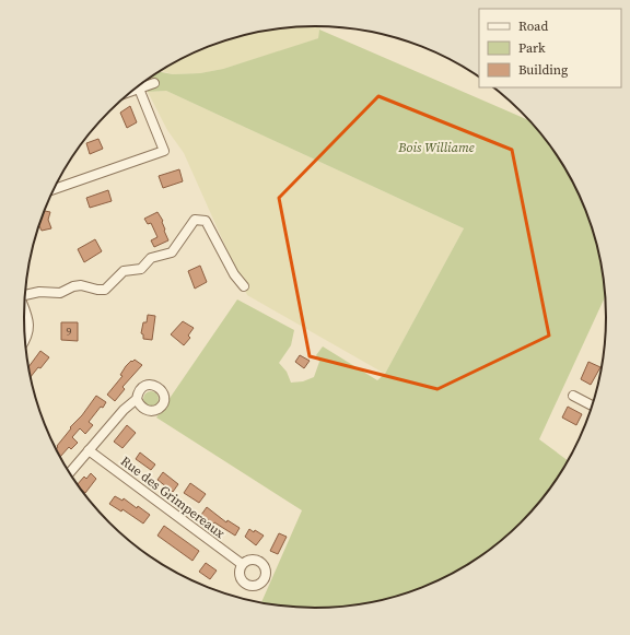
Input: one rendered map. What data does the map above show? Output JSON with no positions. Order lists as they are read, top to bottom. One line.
{"streets":{"street":["Rue des Grimpereaux"]},"parks":["Bois Williame"],"house_numbers":["9"],"legend":["Road","Park","Building"]}
